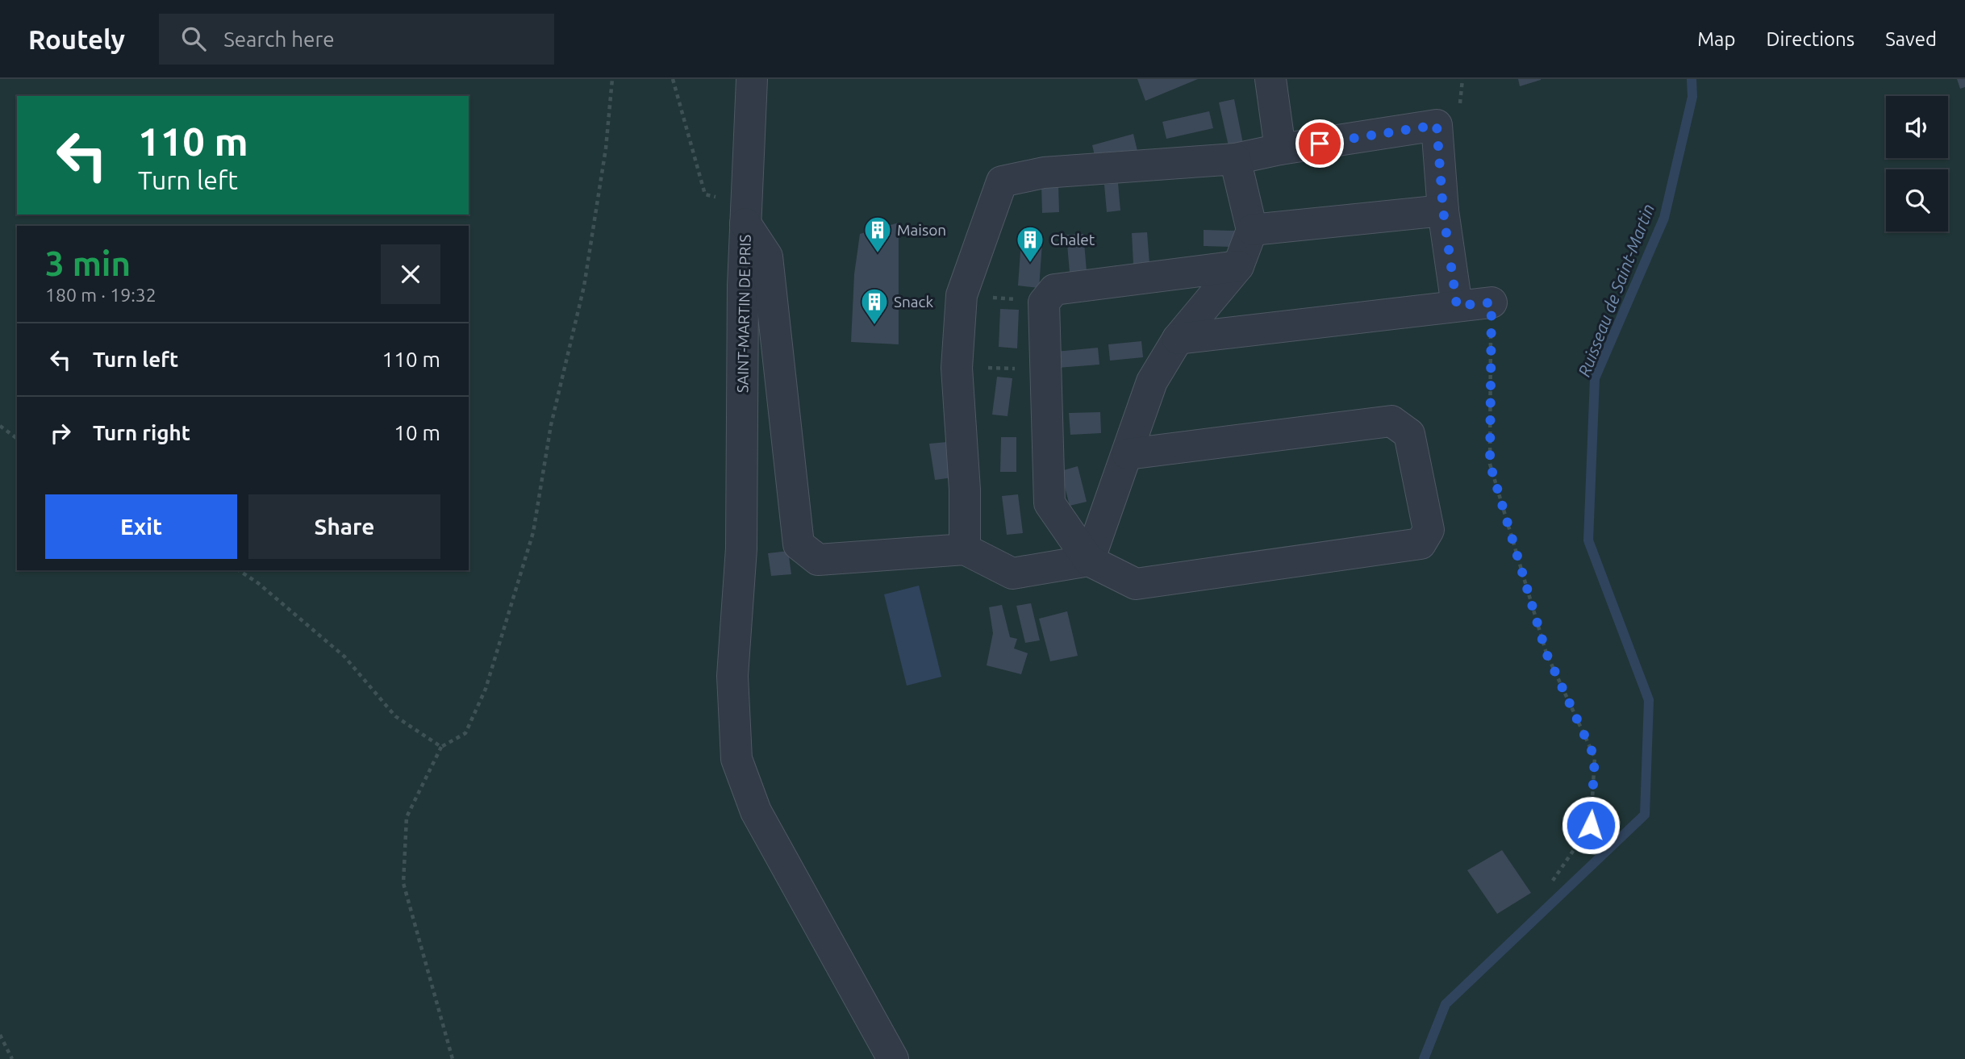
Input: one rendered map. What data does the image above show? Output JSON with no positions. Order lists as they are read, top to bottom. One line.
{"streets":{"street":["SAINT-MARTIN DE PRIS"]},"water":["Ruisseau de Saint-Martin"],"places":{"building":["Maison","Chalet","Snack"]},"page":{"header":"Routely","search":"Search here","nav":["Map","Directions","Saved"],"turn":["110 m","Turn left"],"heading":["3 min","180 m · 19:32"],"list":[{"name":"Turn left","value":"110 m"},{"name":"Turn right","value":"10 m"}],"buttons":["Exit","Share"]}}
